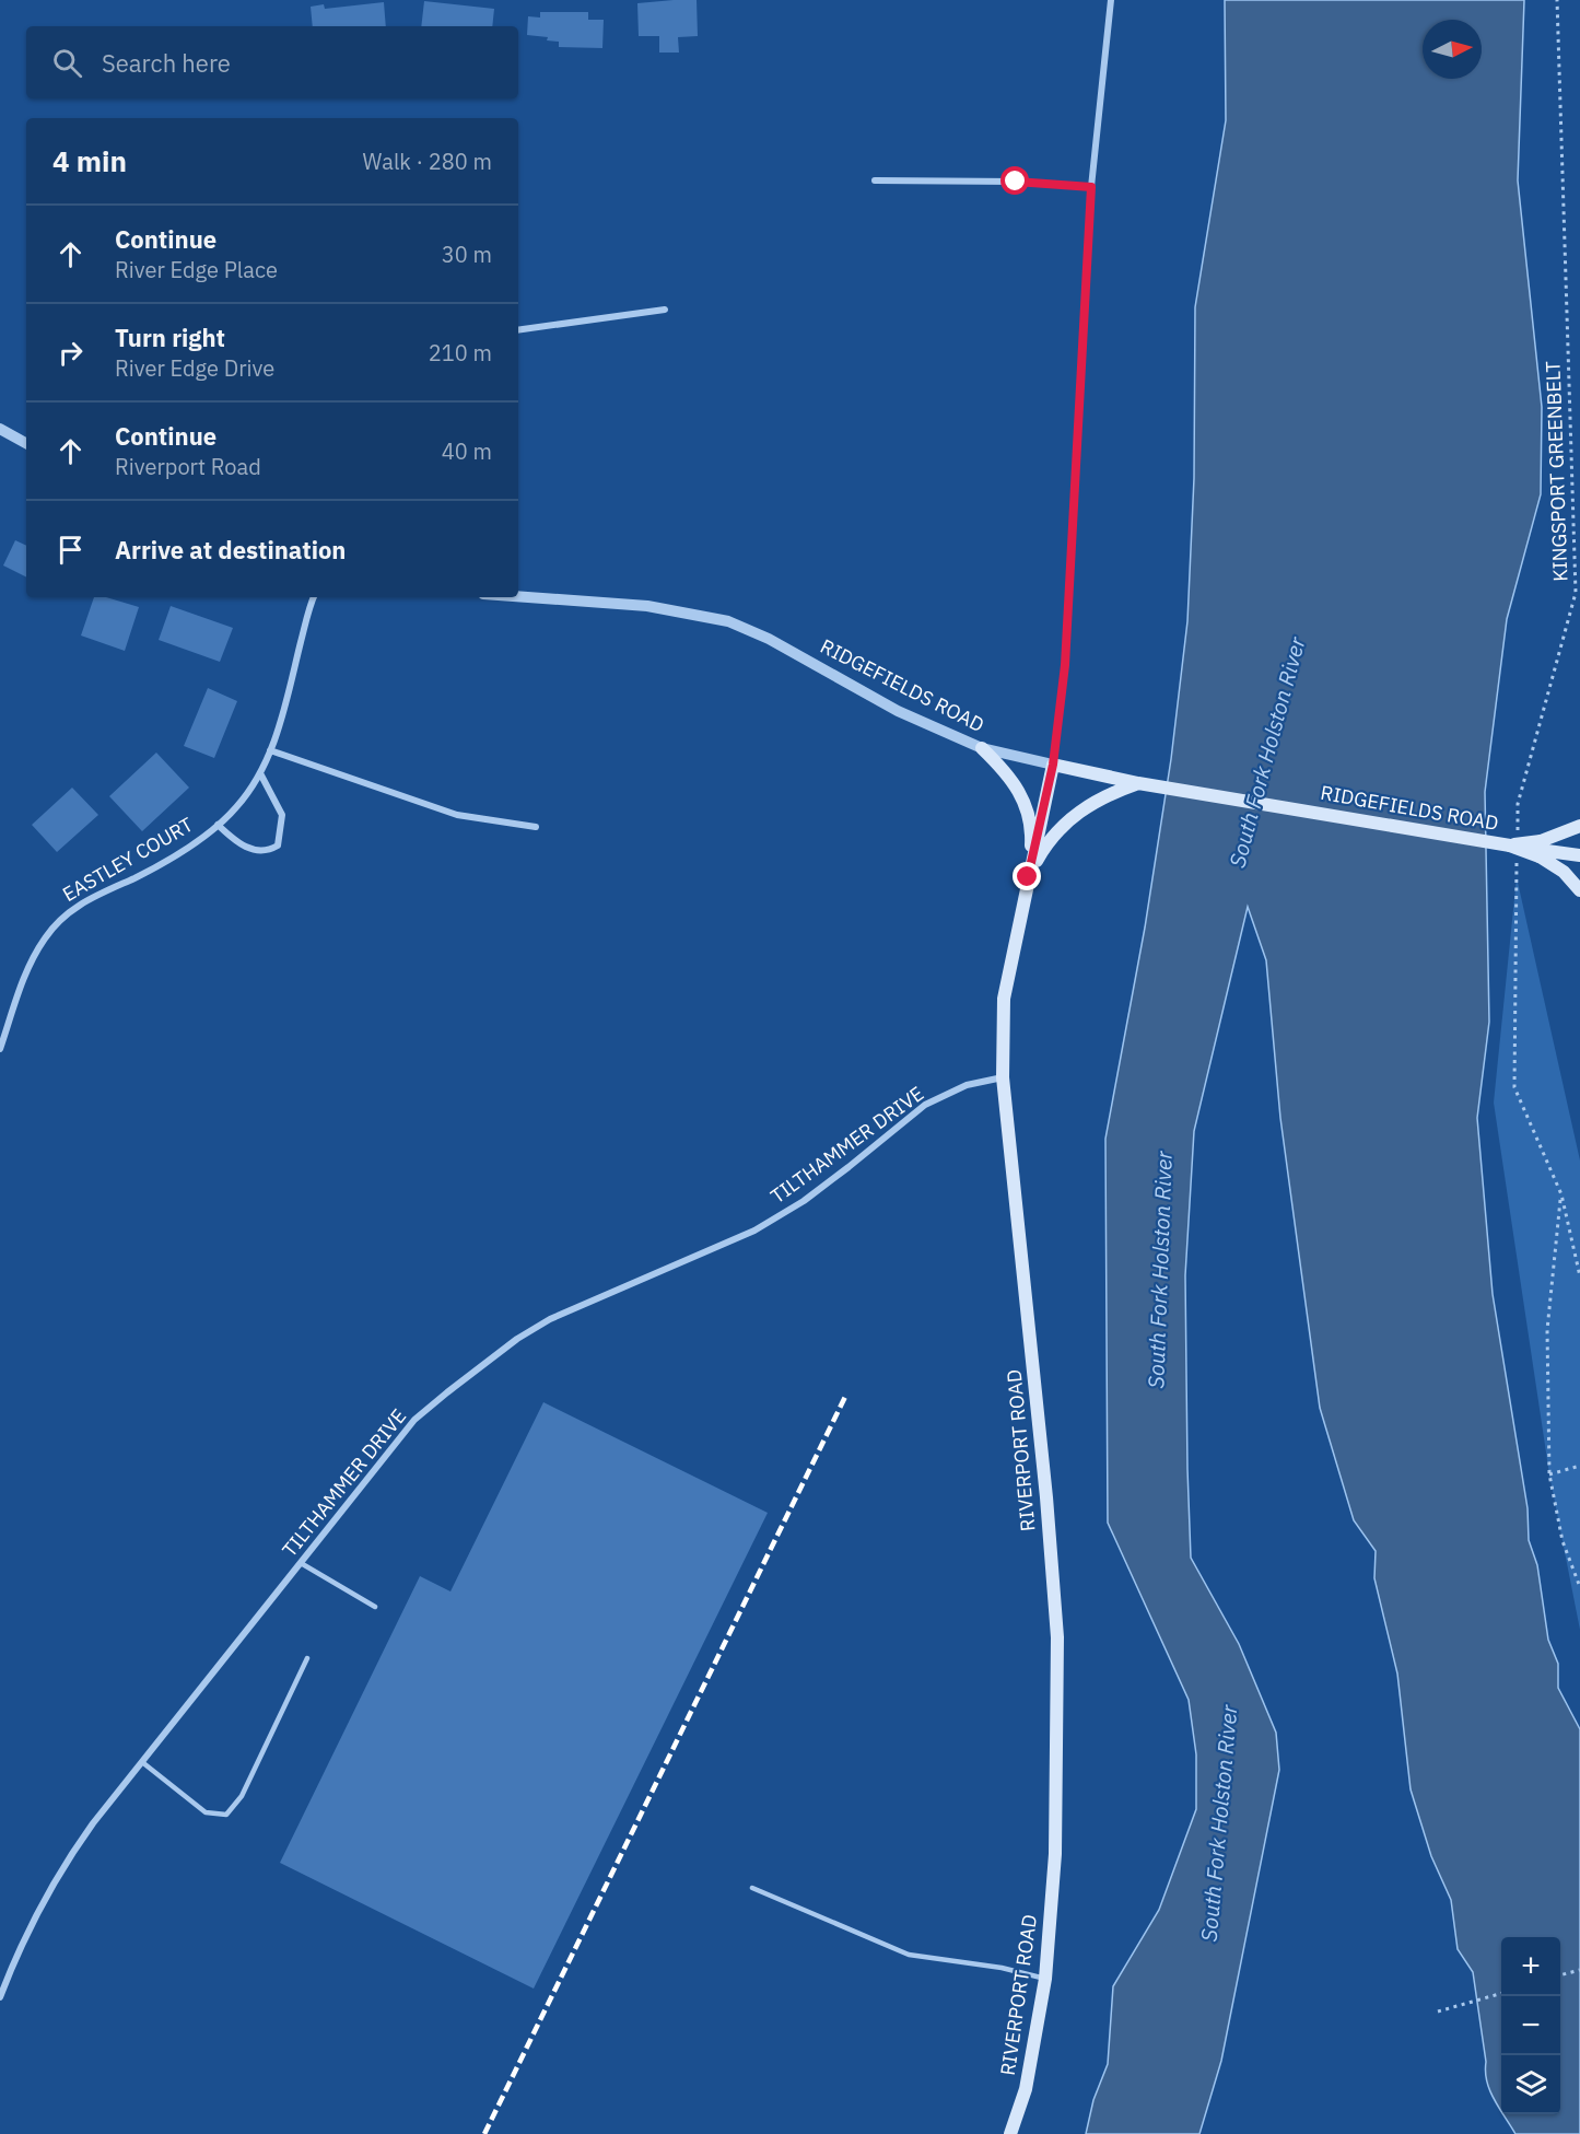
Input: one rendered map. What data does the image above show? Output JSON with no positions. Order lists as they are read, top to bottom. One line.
{"streets":{"main road":["RIDGEFIELDS ROAD","RIVERPORT ROAD"],"street":["EASTLEY COURT","TILTHAMMER DRIVE"],"path":["KINGSPORT GREENBELT"]},"crossings":[["KINGSPORT GREENBELT","RIDGEFIELDS ROAD"],["RIDGEFIELDS ROAD","RIVERPORT ROAD"],["TILTHAMMER DRIVE","RIVERPORT ROAD"]],"water":["South Fork Holston River"],"north":"right","page":{"search":"Search here","heading":["4 min","Walk · 280 m"],"list":[["Continue","River Edge Place","30 m"],["Turn right","River Edge Drive","210 m"],["Continue","Riverport Road","40 m"],"Arrive at destination"],"map_buttons":["+","−"]}}
